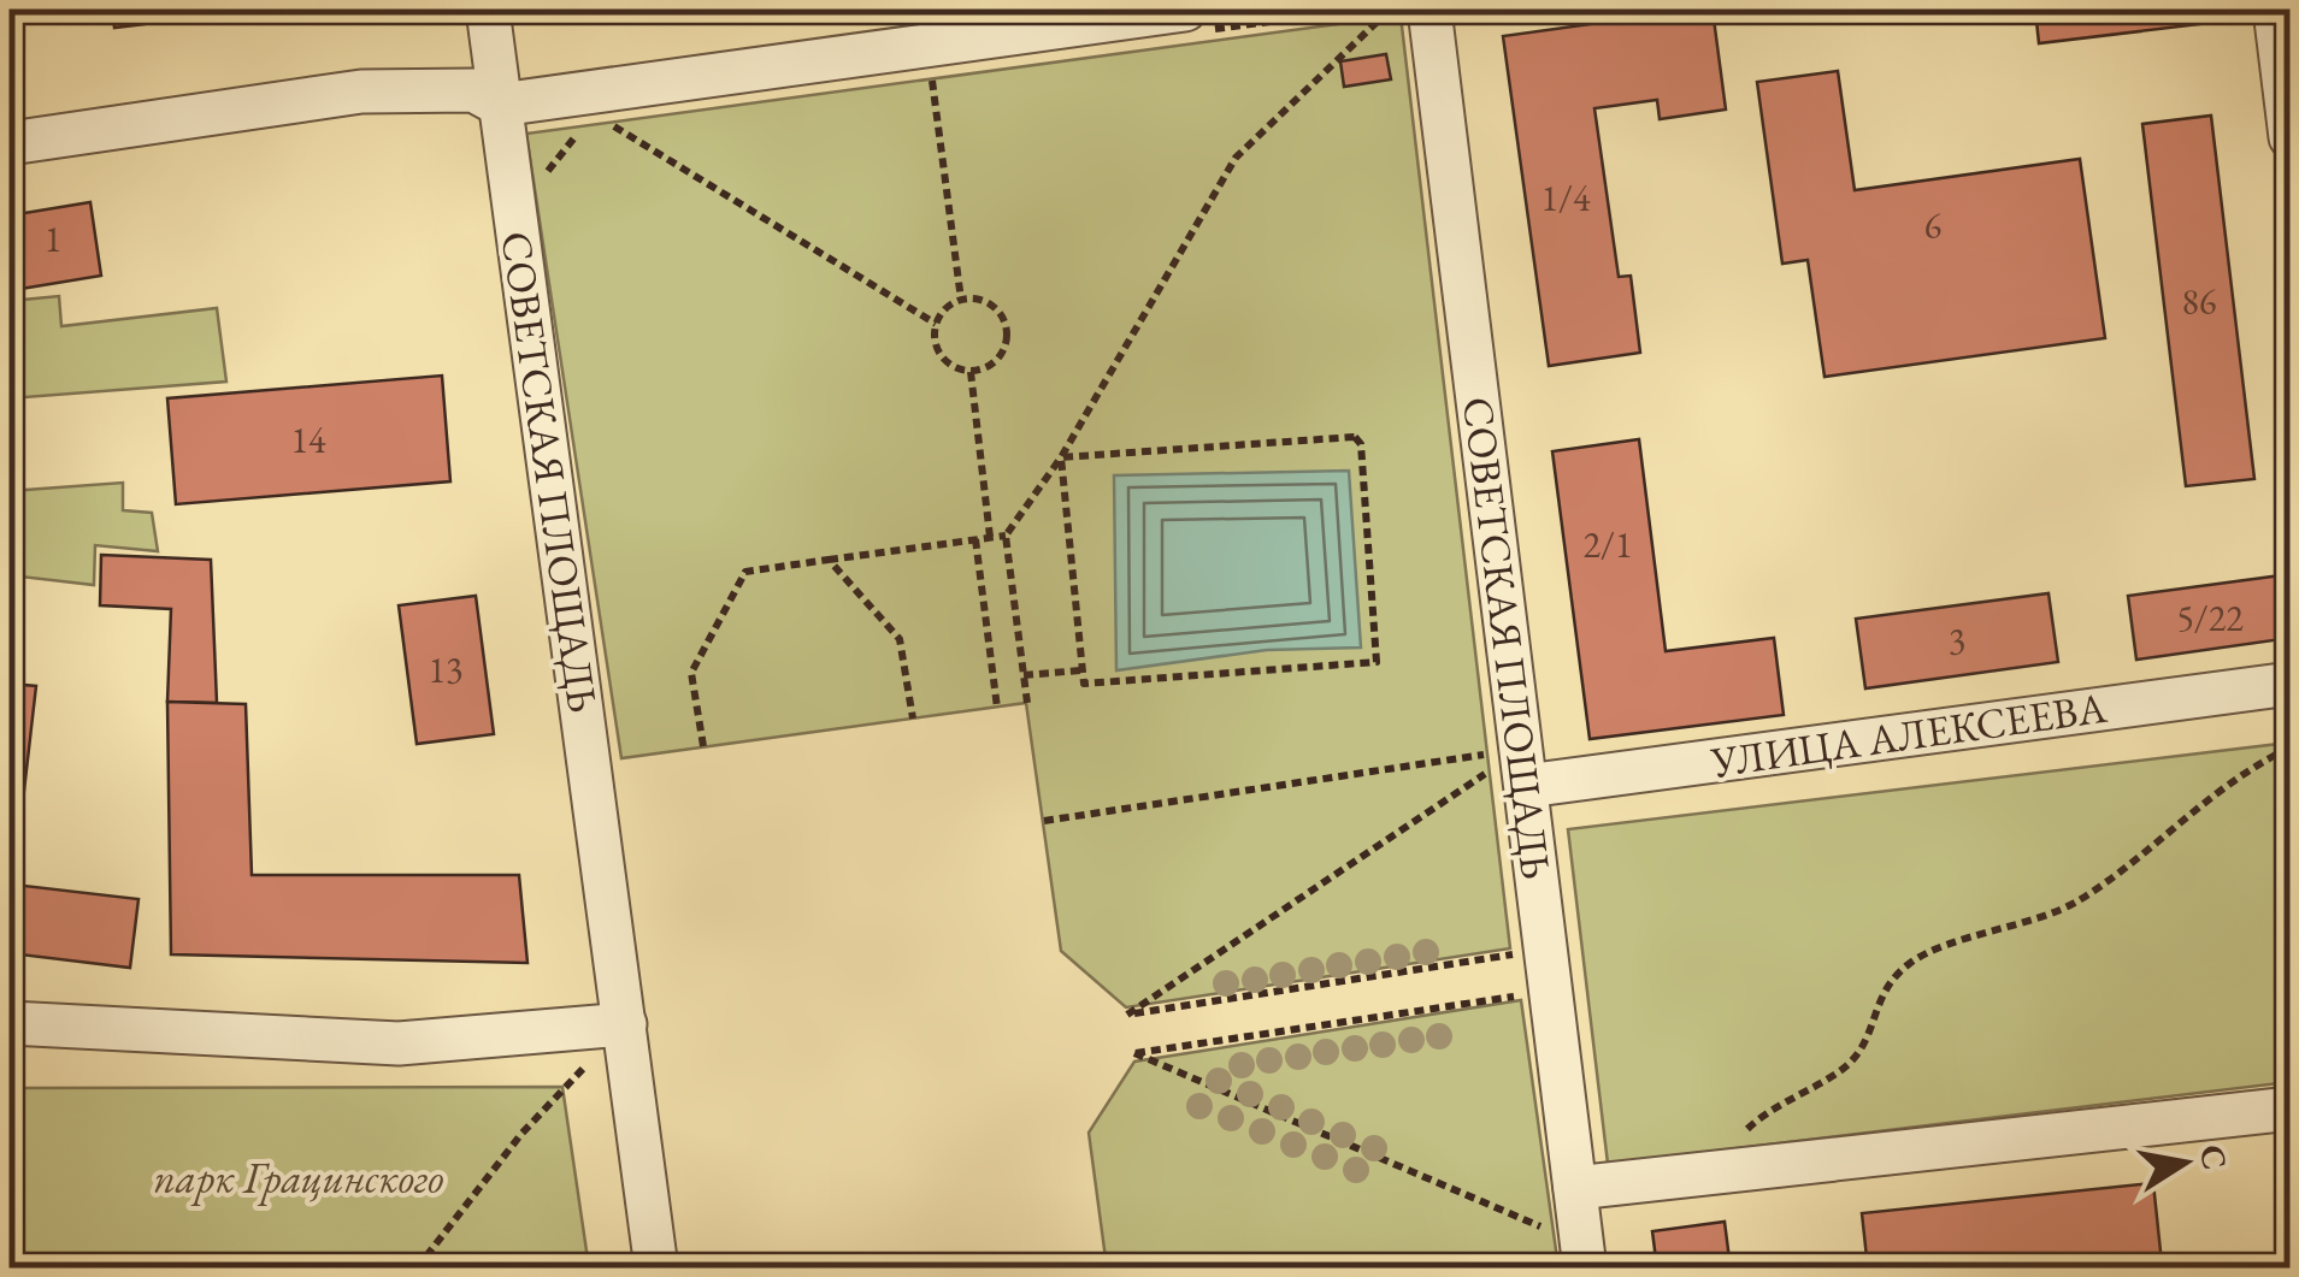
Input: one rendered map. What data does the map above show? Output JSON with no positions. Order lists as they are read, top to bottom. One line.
{"streets":{"street":["СОВЕТСКАЯ ПЛОЩАДЬ","УЛИЦА АЛЕКСЕЕВА"]},"crossings":[["СОВЕТСКАЯ ПЛОЩАДЬ","УЛИЦА АЛЕКСЕЕВА"]],"parks":["парк Грацинского"],"house_numbers":["1/4","6","1","86","14","2/1","5/22","3","13"],"north":"right"}
